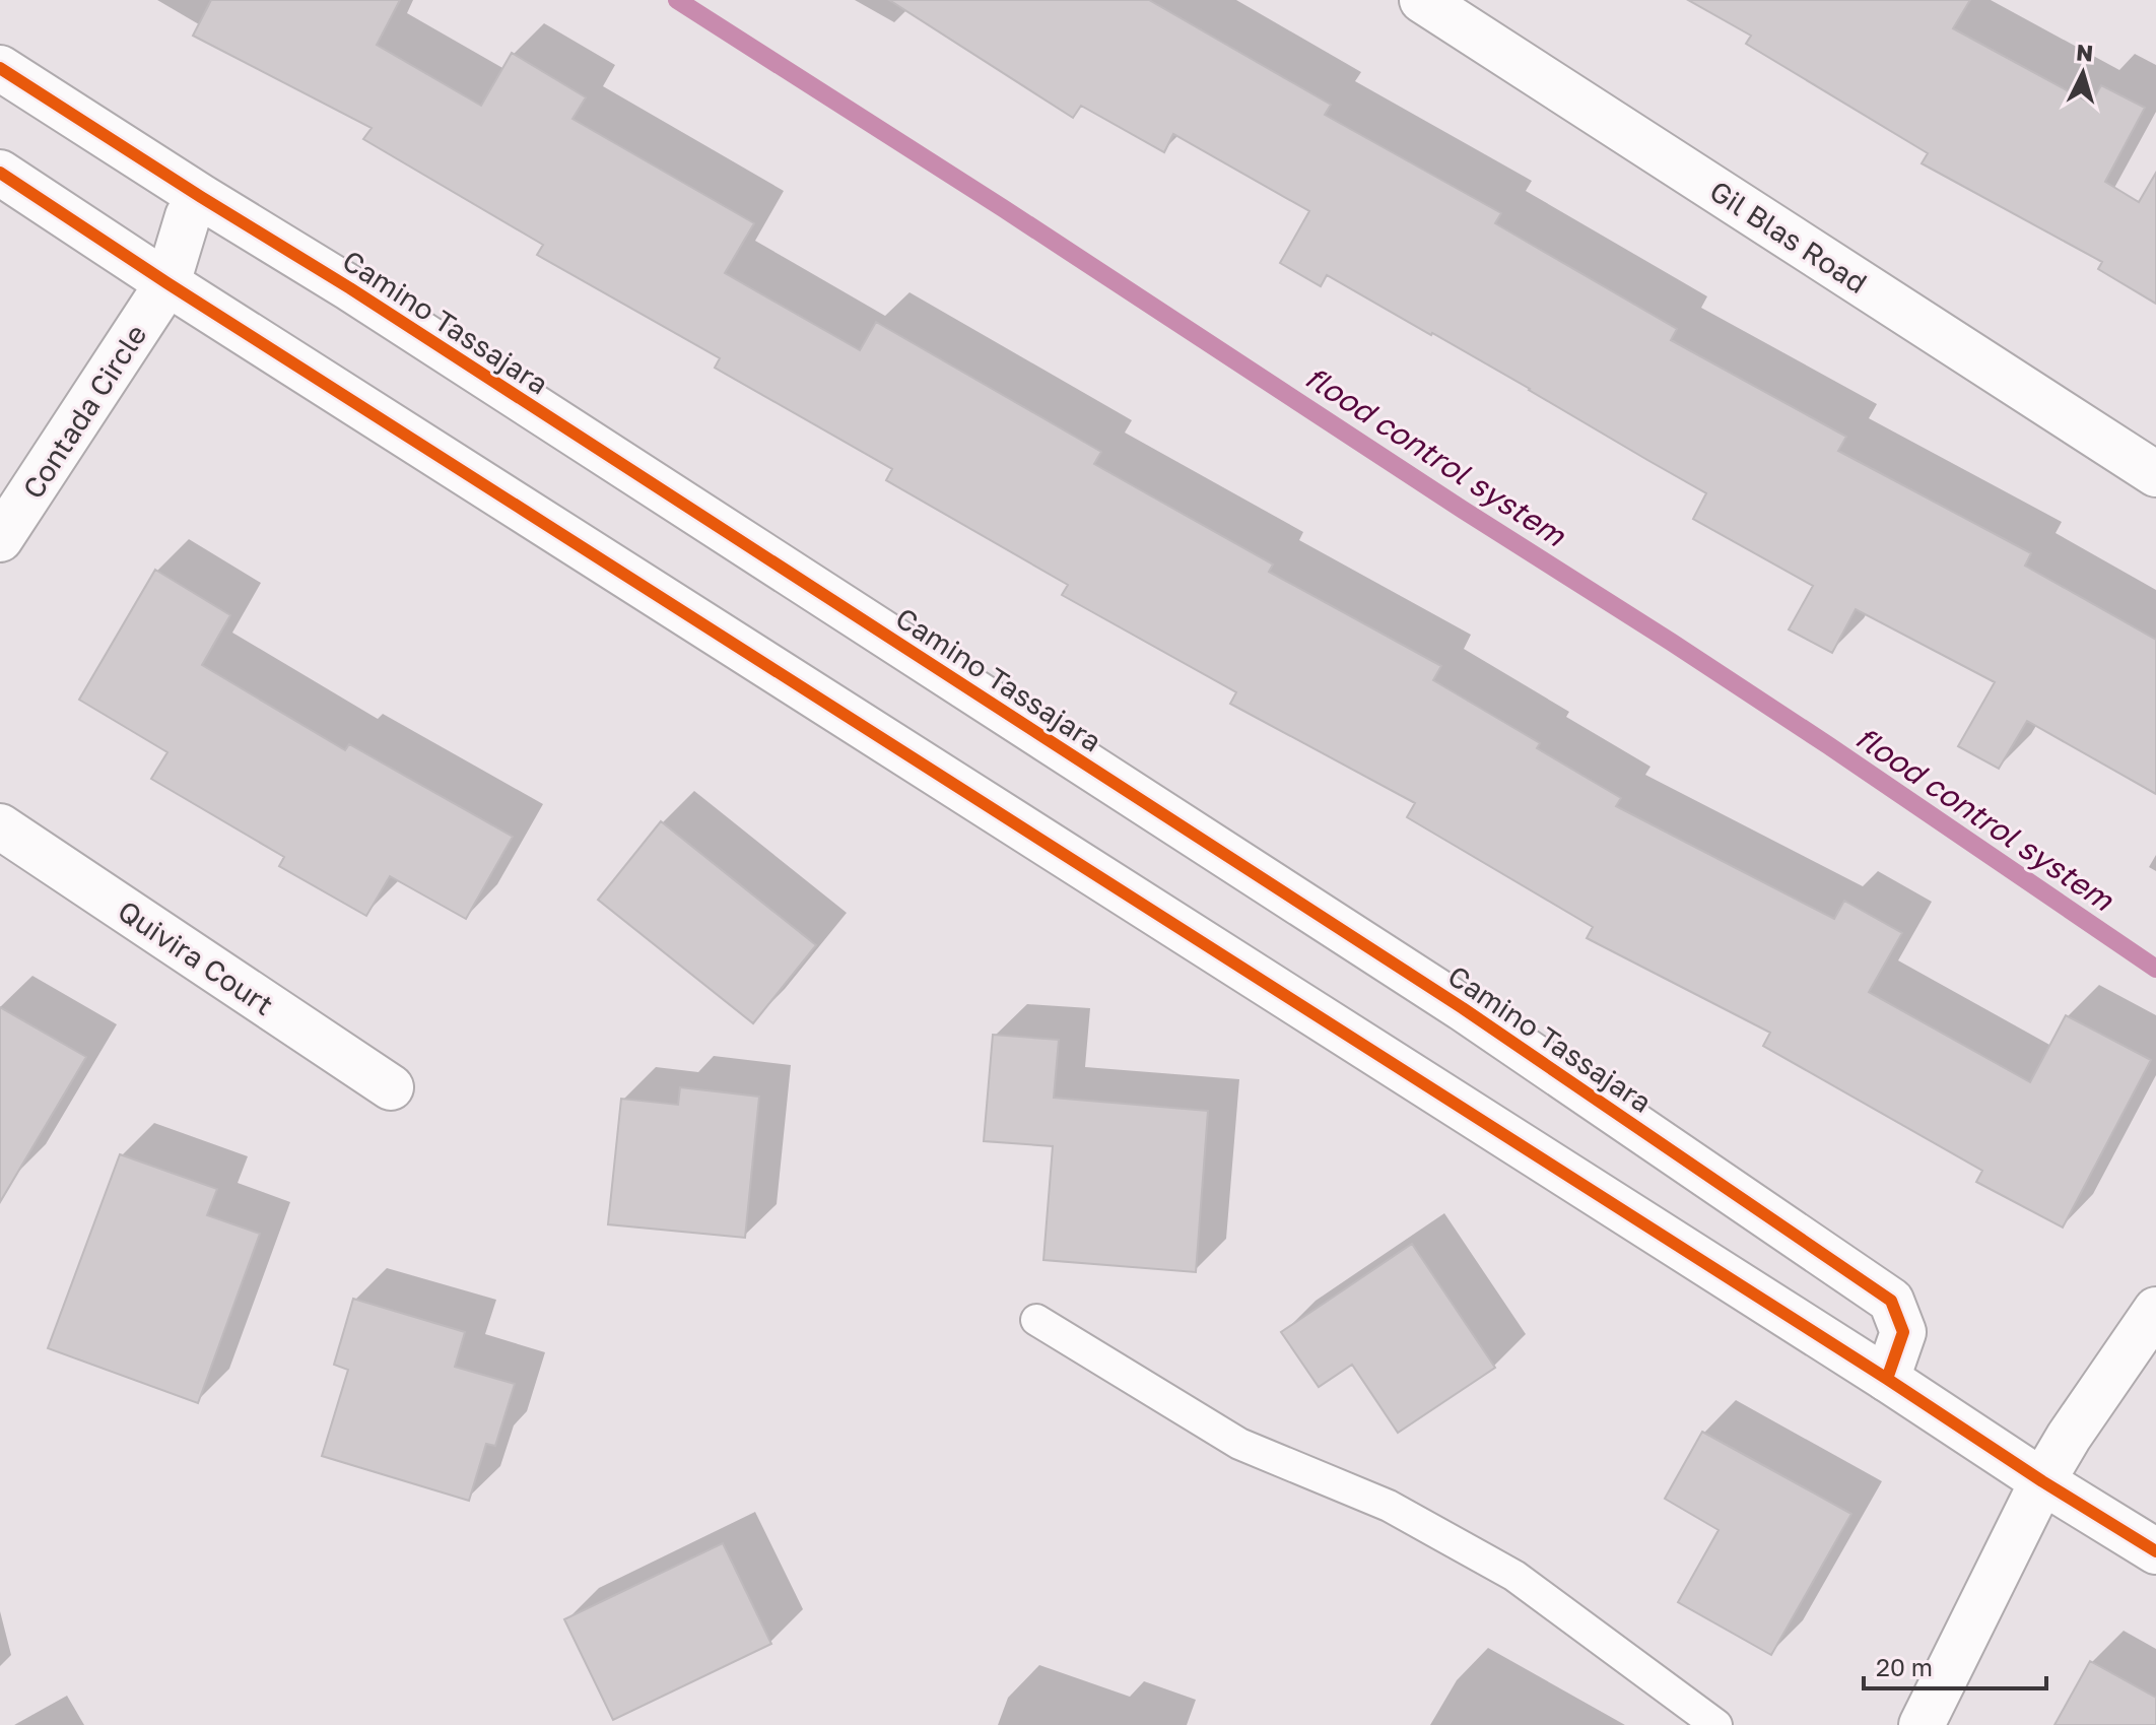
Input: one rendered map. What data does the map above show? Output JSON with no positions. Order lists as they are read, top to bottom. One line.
{"streets":{"street":["Gil Blas Road","Camino Tassajara","Contada Circle","Quivira Court"]},"crossings":[["Camino Tassajara","Contada Circle"]],"water":["flood control system"],"scale_bar":"20 m","north":"top"}
